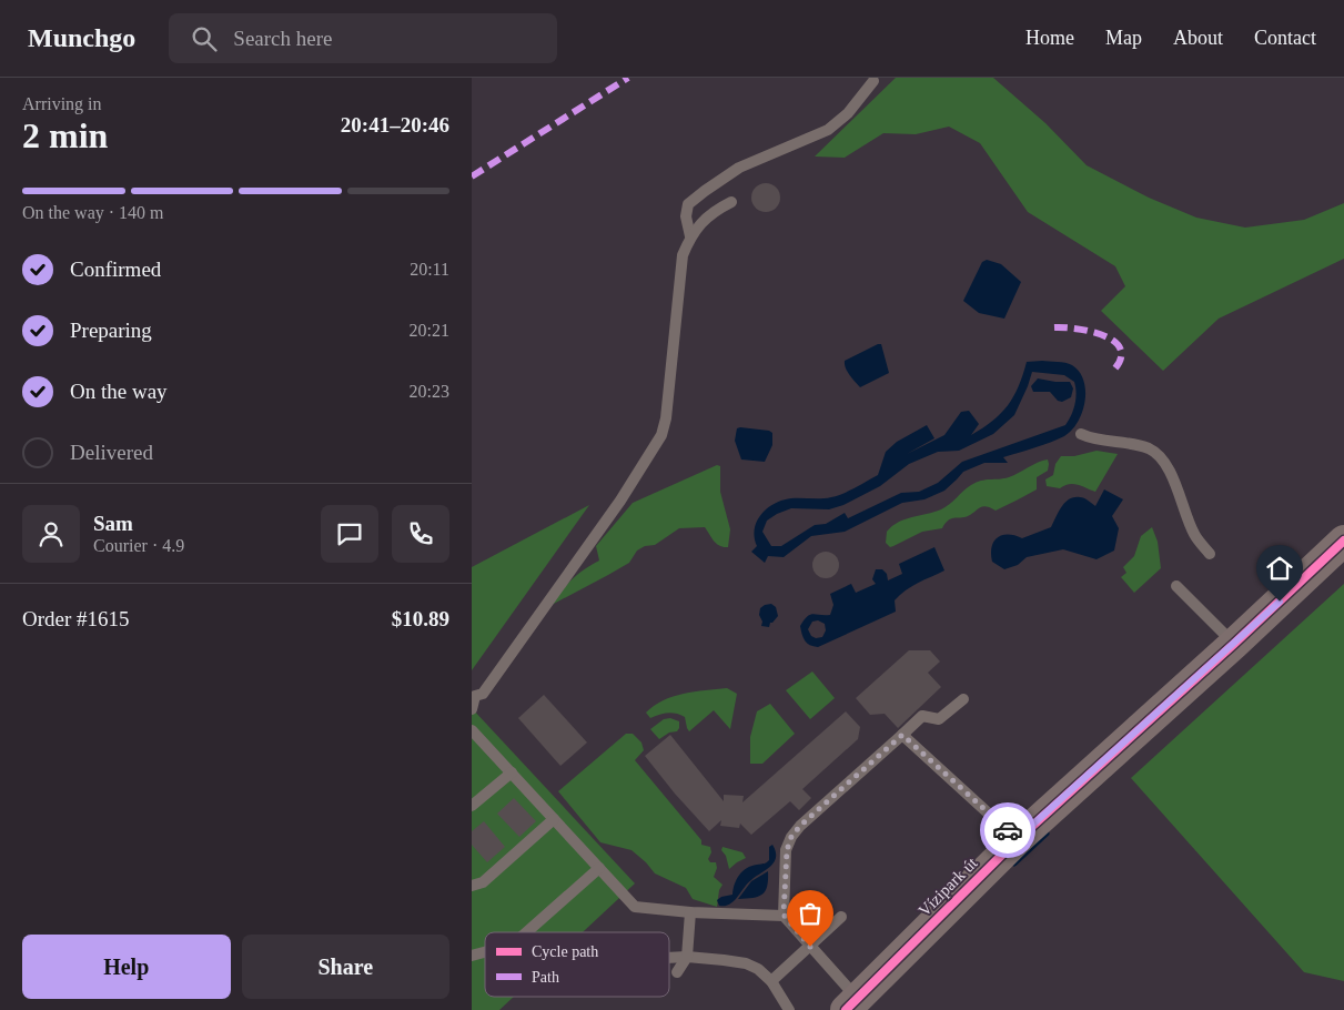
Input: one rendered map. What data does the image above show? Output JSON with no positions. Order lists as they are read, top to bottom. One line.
{"streets":{"street":["Vízipark út"]},"legend":["Cycle path","Path"],"page":{"header":"Munchgo","search":"Search here","nav":["Home","Map","About","Contact"],"heading":["2 min","Arriving in","20:41–20:46"],"panel":["Sam","Courier · 4.9","Order #1615","$10.89"],"bar":"On the way · 140 m","list":[["Confirmed","20:11"],["Preparing","20:21"],["On the way","20:23"],"Delivered"],"buttons":["Help","Share"]}}
